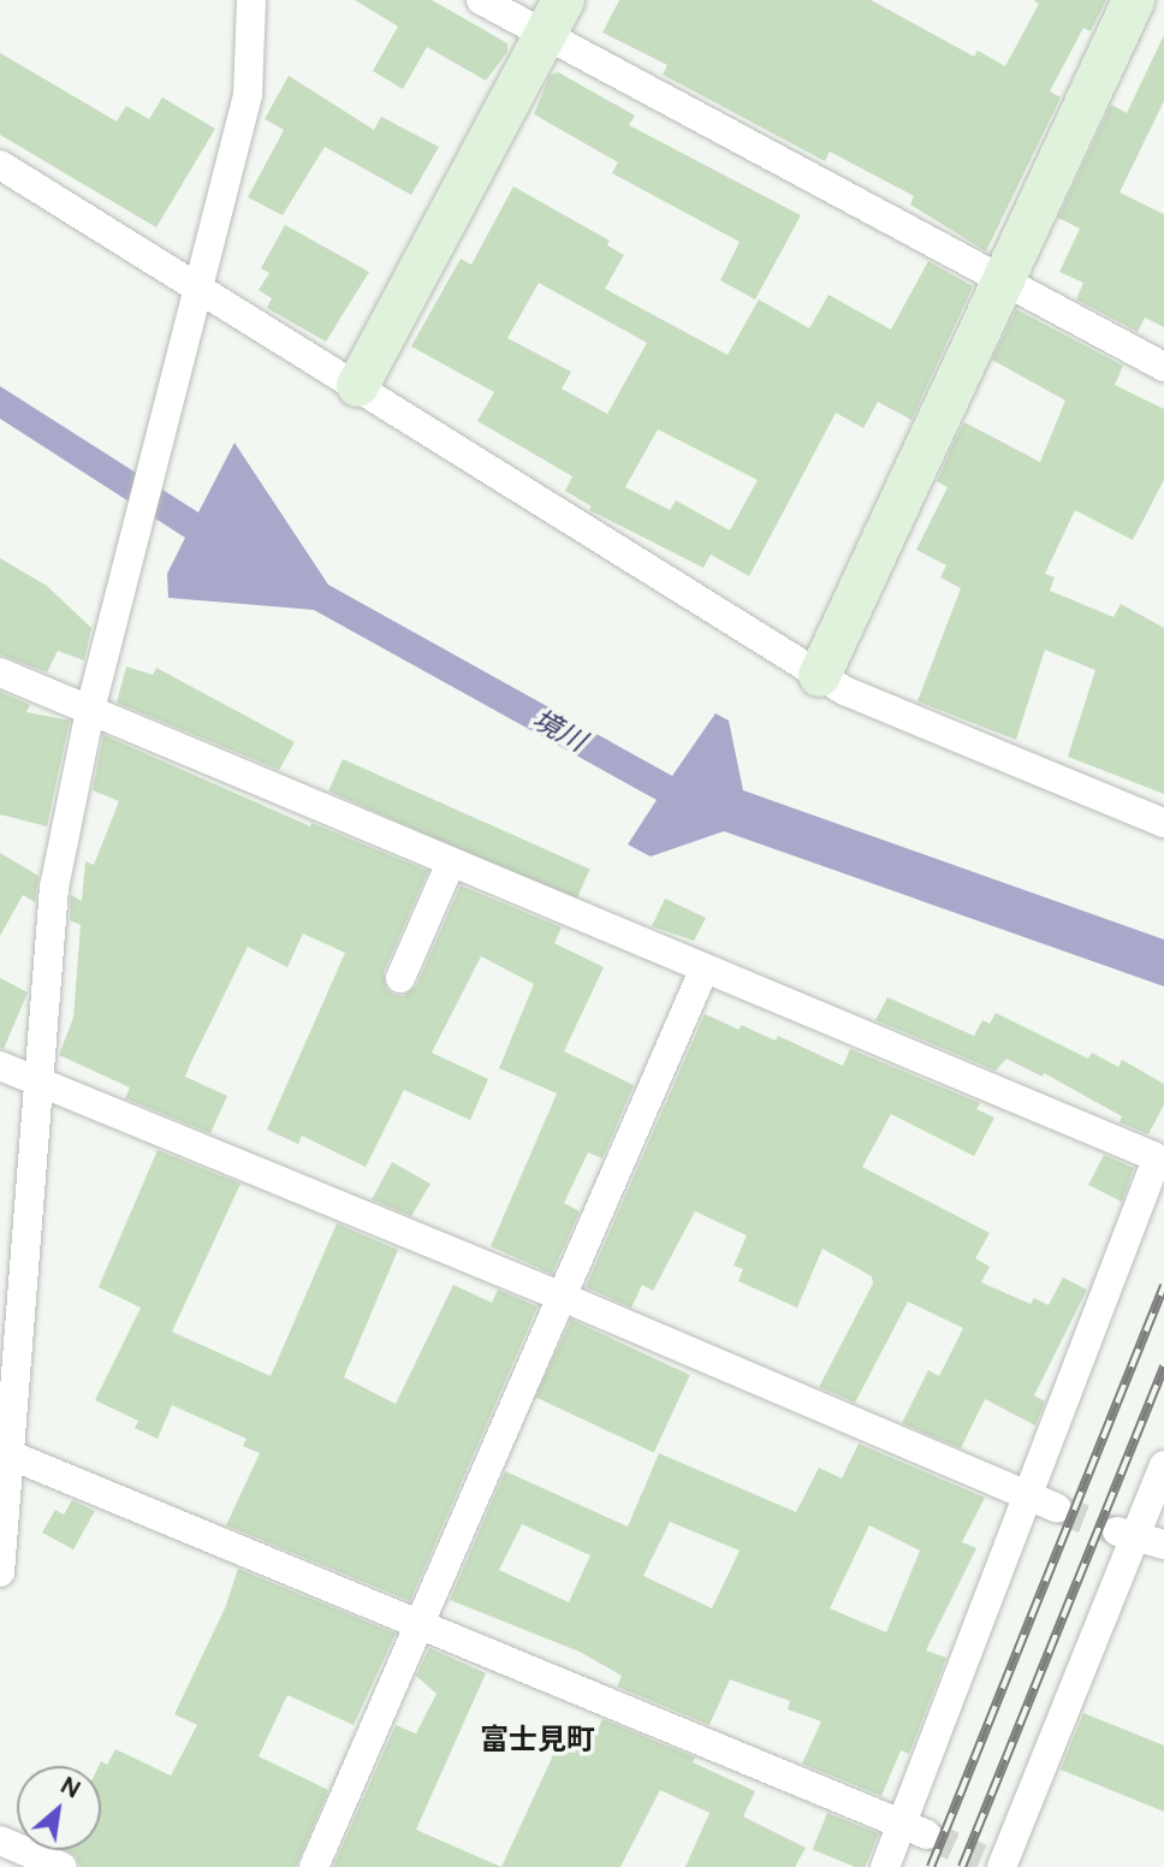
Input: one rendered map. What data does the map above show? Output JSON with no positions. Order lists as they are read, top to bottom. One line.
{"districts":["富士見町"],"water":["境川"],"north":"top right"}
